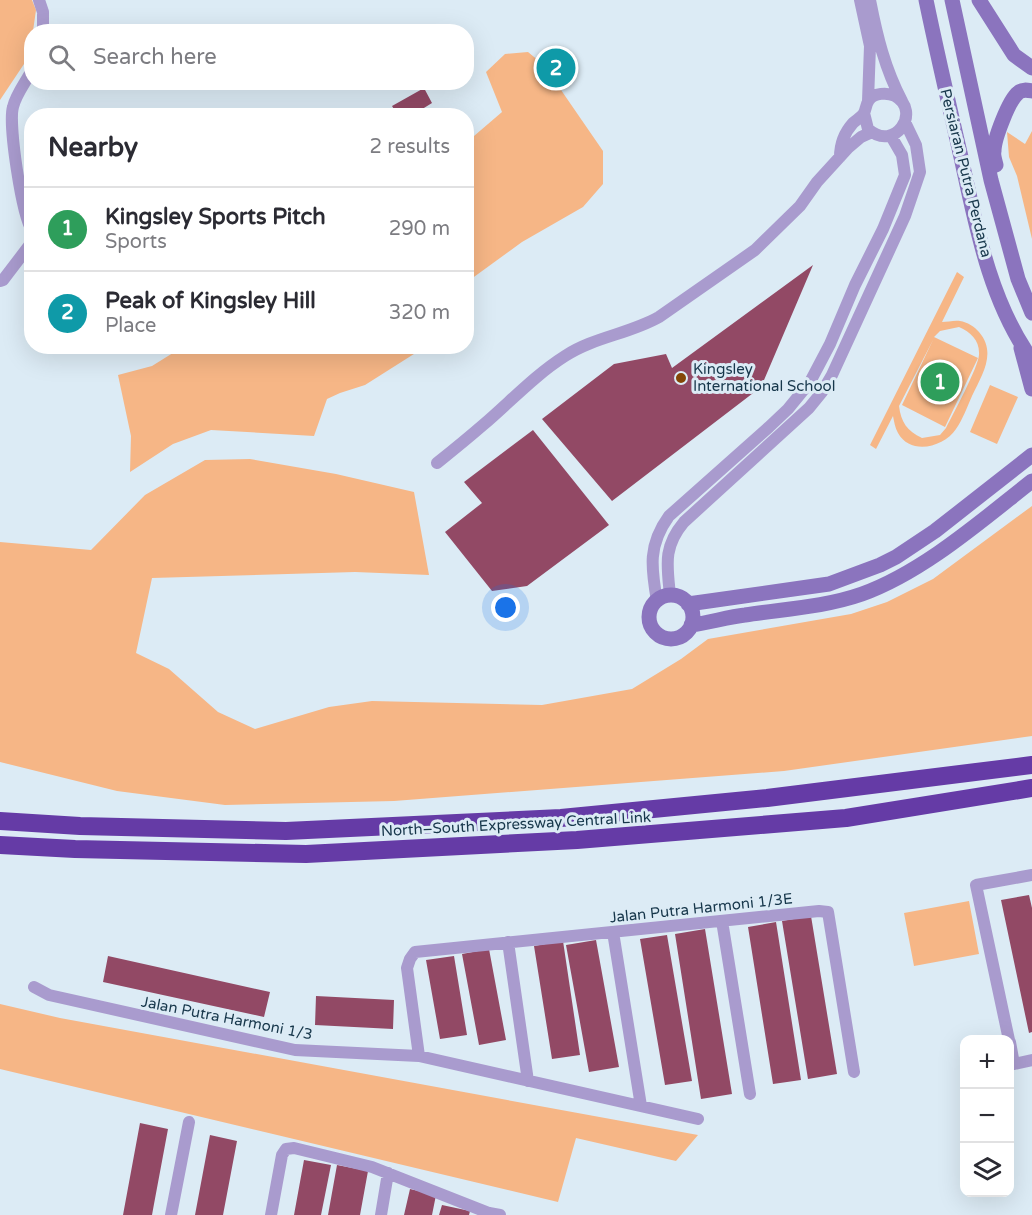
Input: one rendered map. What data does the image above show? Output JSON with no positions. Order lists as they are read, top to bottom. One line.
{"streets":{"highway":["North–South Expressway Central Link"],"main road":["Persiaran Putra Perdana"],"street":["Jalan Putra Harmoni 1/3E","Jalan Putra Harmoni 1/3"]},"crossings":[["Jalan Putra Harmoni 1/3E","Jalan Putra Harmoni 1/3"]],"places":["Kingsley International School"],"page":{"search":"Search here","pins":["2","1"],"heading":["Nearby","2 results"],"list":[{"mark":"1","name":"Kingsley Sports Pitch","note":"Sports","value":"290 m"},{"mark":"2","name":"Peak of Kingsley Hill","note":"Place","value":"320 m"}],"map_buttons":["+","−"]}}
